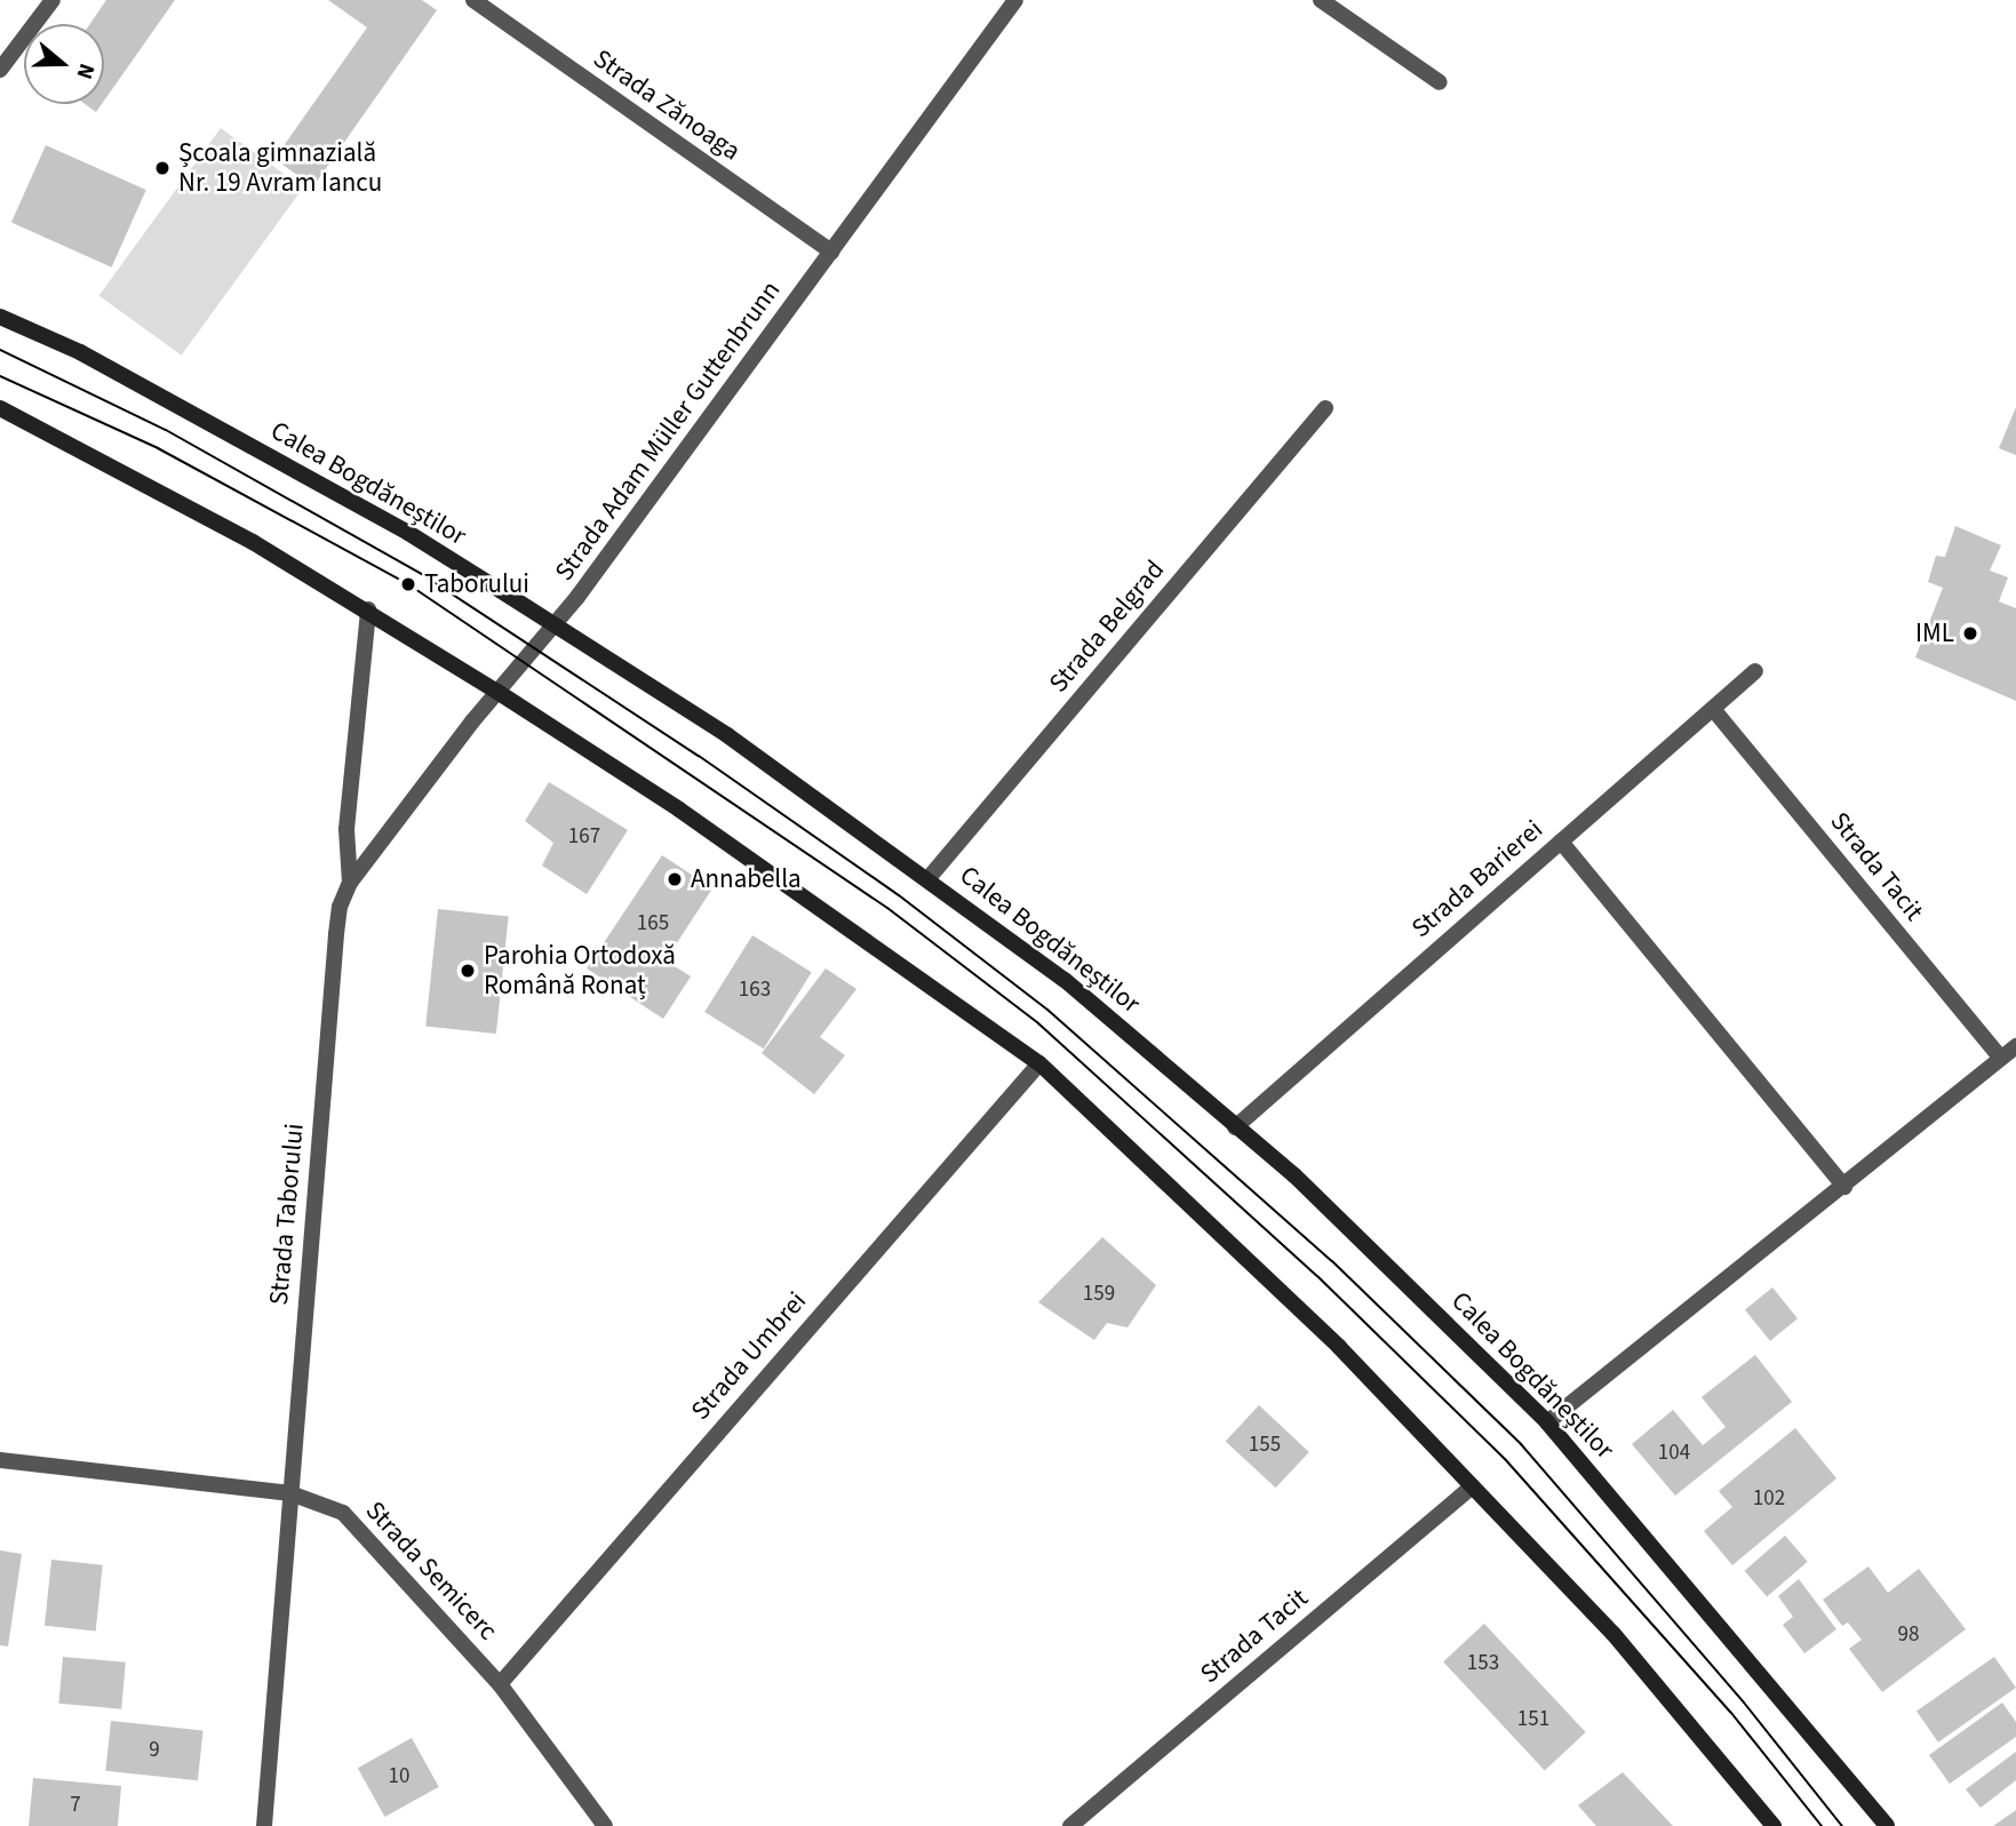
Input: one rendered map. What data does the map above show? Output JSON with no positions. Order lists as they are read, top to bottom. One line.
{"streets":{"main road":["Calea Bogdăneștilor"],"street":["Strada Zănoaga","Strada Adam Müller Guttenbrunn","Strada Belgrad","Strada Tacit","Strada Barierei","Strada Taborului","Strada Umbrei","Strada Semicerc"]},"crossings":[["Strada Zănoaga","Strada Adam Müller Guttenbrunn"],["Strada Adam Müller Guttenbrunn","Calea Bogdăneștilor"],["Strada Adam Müller Guttenbrunn","Strada Taborului"],["Calea Bogdăneștilor","Strada Belgrad"],["Calea Bogdăneștilor","Strada Barierei"],["Strada Tacit","Strada Barierei"],["Strada Taborului","Strada Semicerc"],["Strada Umbrei","Strada Semicerc"]],"places":["Școala gimnazială Nr. 19 Avram Iancu","Taborului","IML","Annabella","Parohia Ortodoxă Română Ronaț"],"house_numbers":["167","165","163","159","155","104","102","98","153","151","9","10","7"],"north":"right"}
